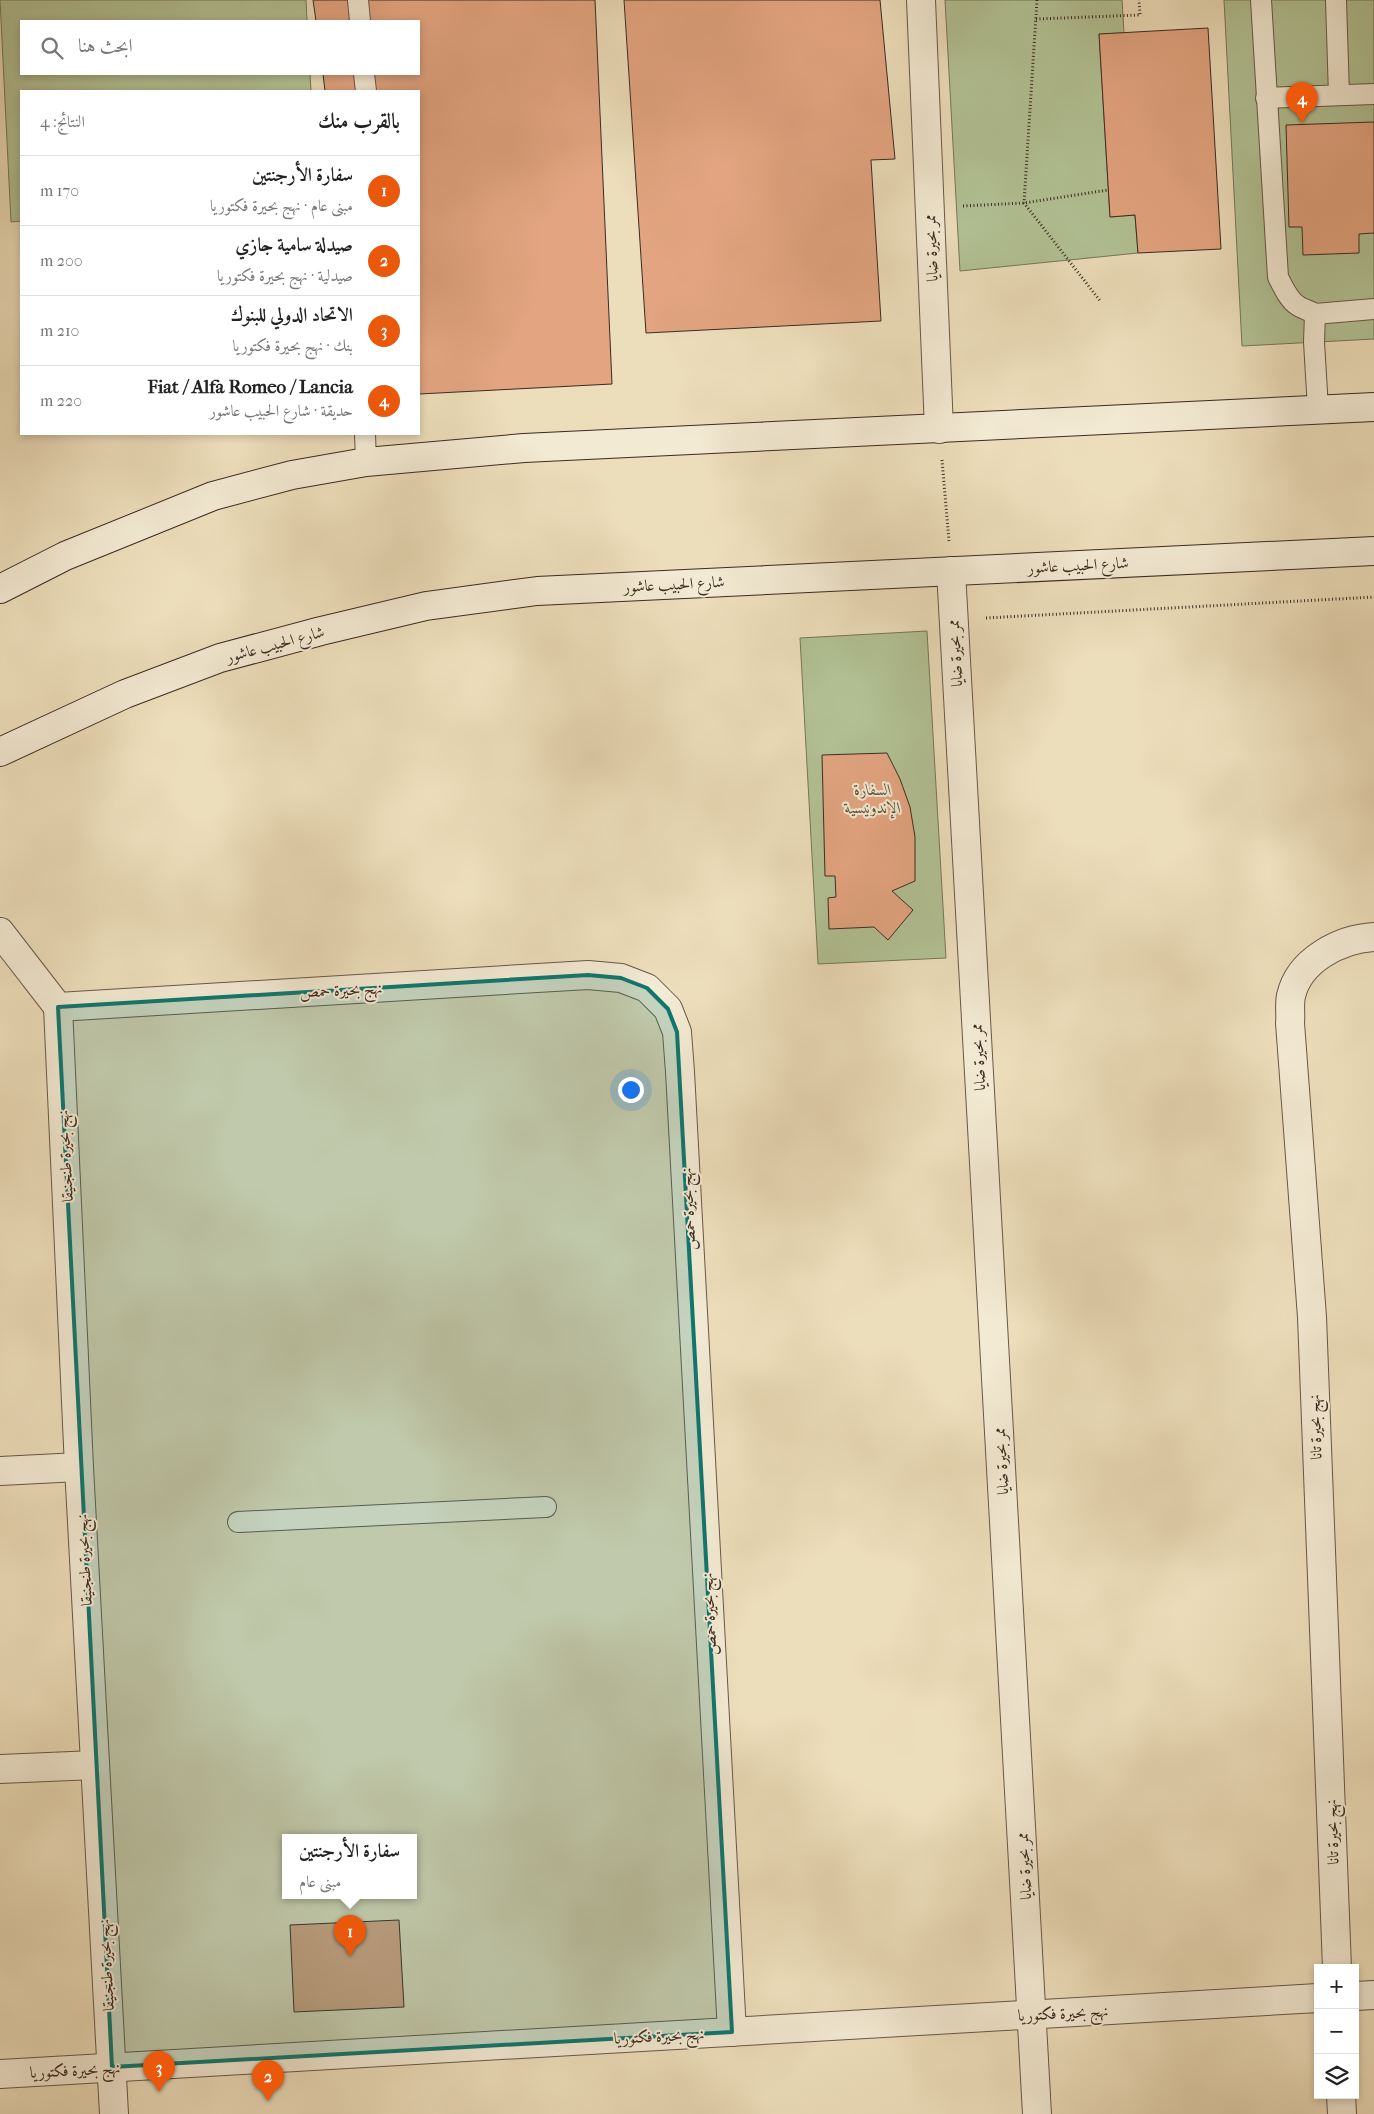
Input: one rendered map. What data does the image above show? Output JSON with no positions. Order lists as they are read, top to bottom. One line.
{"streets":{"street":["ممر بحيرة ضايا","شارع الحبيب عاشور","نهج بحيرة حمص","نهج بحيرة طنجنيقا","نهج بحيرة تانا","نهج بحيرة فكتوريا"]},"crossings":[["ممر بحيرة ضايا","شارع الحبيب عاشور"],["ممر بحيرة ضايا","نهج بحيرة فكتوريا"],["نهج بحيرة حمص","نهج بحيرة طنجنيقا"],["نهج بحيرة حمص","نهج بحيرة فكتوريا"],["نهج بحيرة طنجنيقا","نهج بحيرة فكتوريا"]],"parks":["السفارة الإندونيسية"],"page":{"search":"ابحث هنا","pins":["4","1","3","2"],"heading":["بالقرب منك","النتائج: 4"],"list":[{"mark":"1","name":"سفارة الأرجنتين","note":"مبنى عام · نهج بحيرة فكتوريا","value":"170 m"},{"mark":"2","name":"صيدلة سامية جازي","note":"صيدلية · نهج بحيرة فكتوريا","value":"200 m"},{"mark":"3","name":"الاتحاد الدولي للبنوك","note":"بنك · نهج بحيرة فكتوريا","value":"210 m"},{"mark":"4","name":"Fiat / Alfa Romeo / Lancia","note":"حديقة · شارع الحبيب عاشور","value":"220 m"}],"popup":["سفارة الأرجنتين","مبنى عام"],"map_buttons":["+","−"]}}
